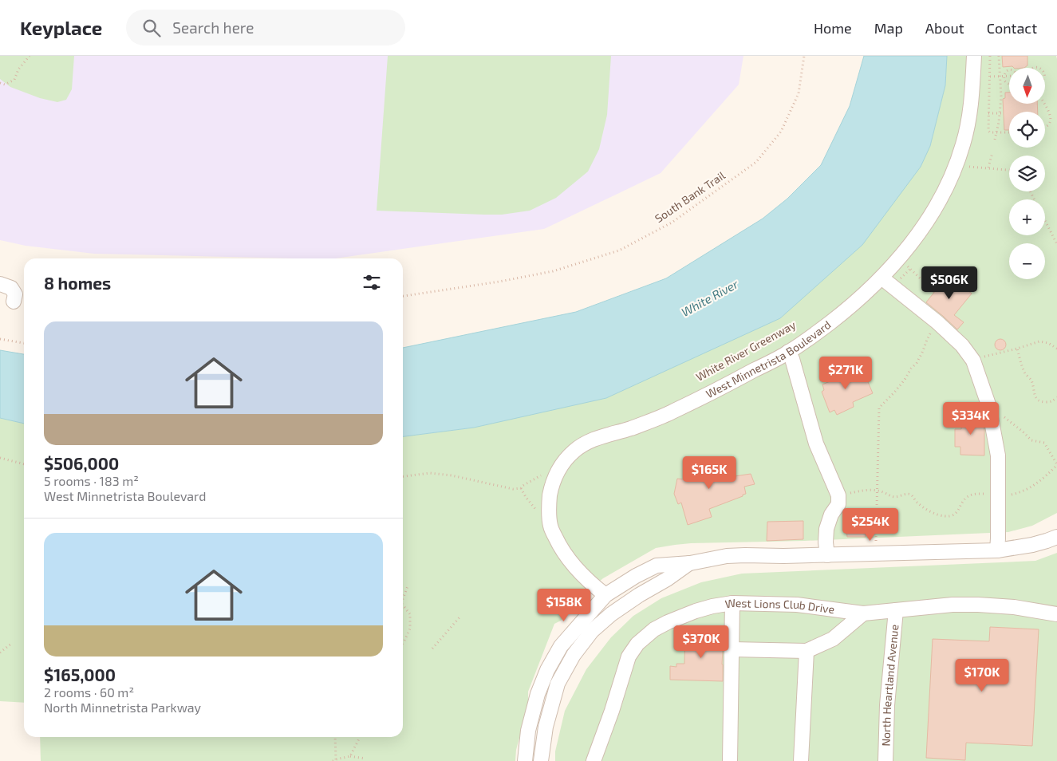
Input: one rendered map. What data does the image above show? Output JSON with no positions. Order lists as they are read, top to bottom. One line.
{"streets":{"street":["West Minnetrista Boulevard","West Lions Club Drive","North Heartland Avenue"],"path":["South Bank Trail"]},"crossings":[["West Lions Club Drive","North Heartland Avenue"]],"water":["White River"],"north":"bottom","page":{"header":"Keyplace","search":"Search here","nav":["Home","Map","About","Contact"],"map_buttons":["+","−"],"heading":"8 homes","price":["$506K","$271K","$334K","$165K","$254K","$158K","$370K","$170K"],"list":[{"name":"$506,000","note":"5 rooms · 183 m² · West Minnetrista Boulevard"},{"name":"$165,000","note":"2 rooms · 60 m² · North Minnetrista Parkway"}]}}
